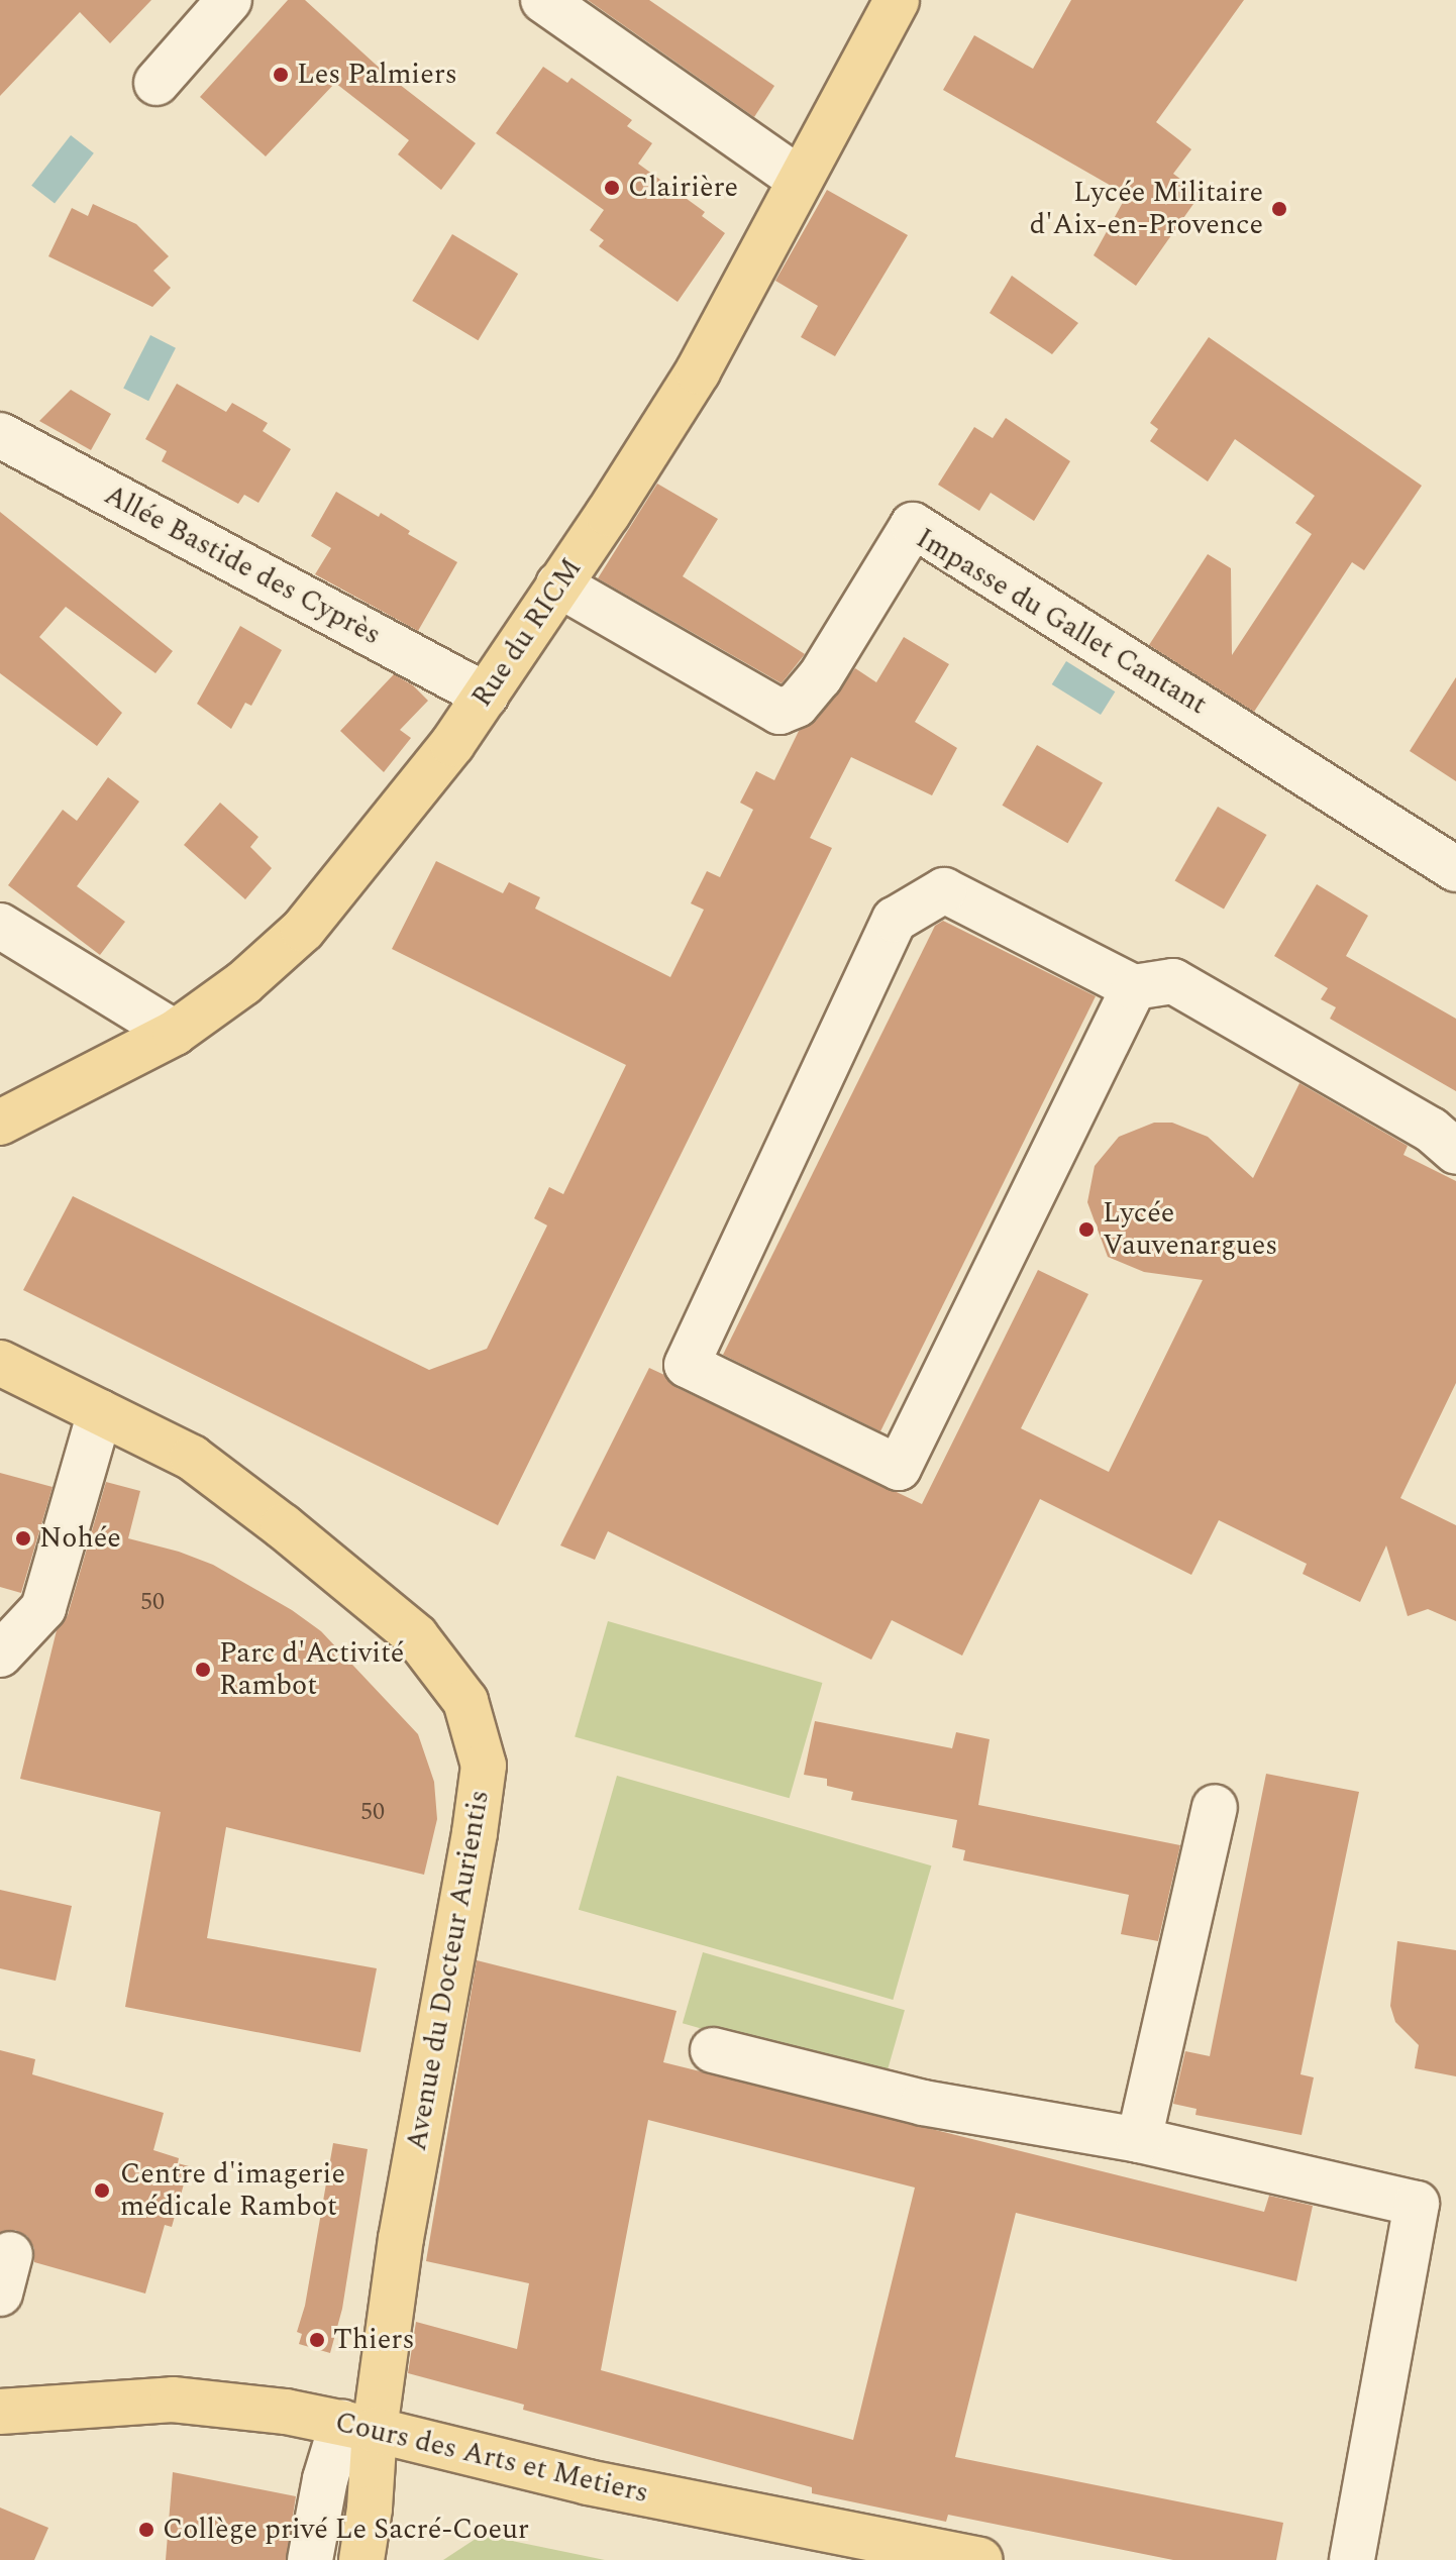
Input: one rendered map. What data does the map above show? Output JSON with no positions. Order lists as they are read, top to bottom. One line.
{"streets":{"main road":["Rue du RICM","Avenue du Docteur Aurientis","Cours des Arts et Metiers"],"street":["Allée Bastide des Cyprès","Impasse du Gallet Cantant"]},"crossings":[["Allée Bastide des Cyprès","Rue du RICM"],["Impasse du Gallet Cantant","Rue du RICM"],["Avenue du Docteur Aurientis","Cours des Arts et Metiers"]],"places":["Les Palmiers","Clairière","Lycée Militaire d'Aix-en-Provence","Lycée Vauvenargues","Nohée","Parc d'Activité Rambot","Centre d'imagerie médicale Rambot","Thiers","Collège privé Le Sacré-Coeur"],"house_numbers":["50","50"]}
